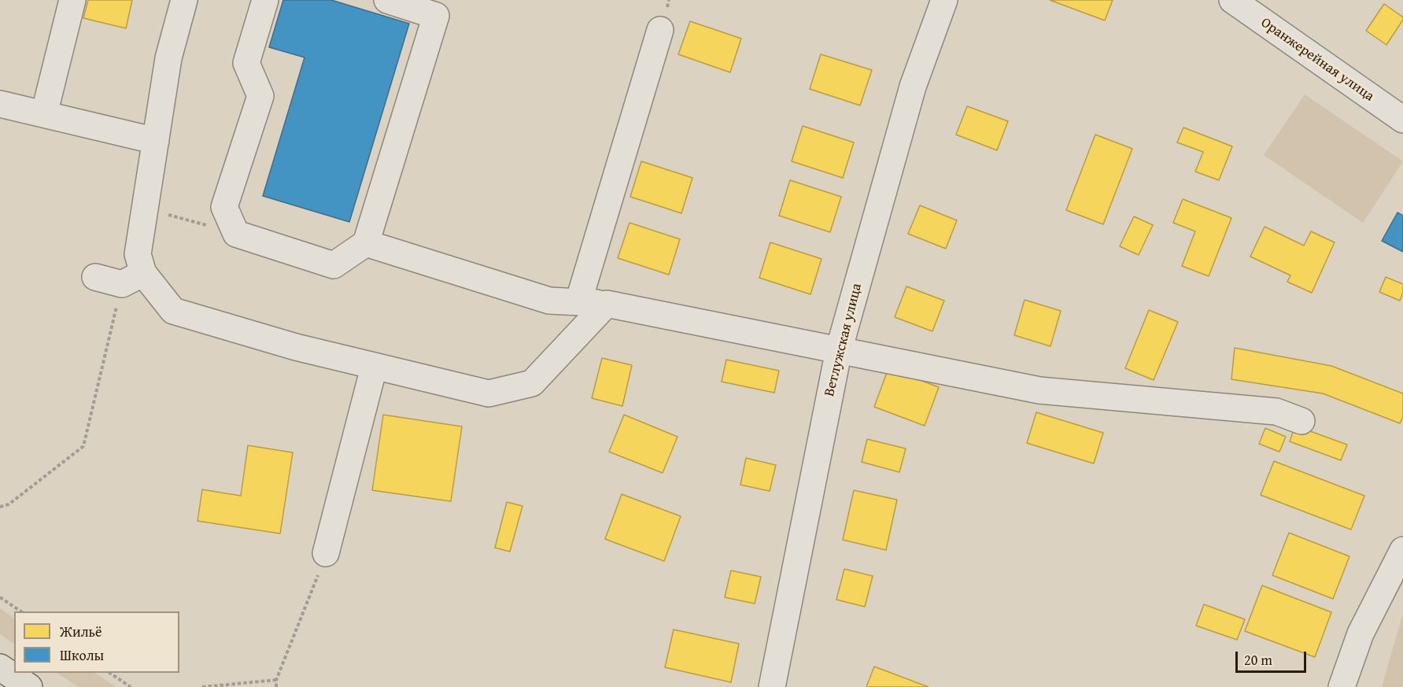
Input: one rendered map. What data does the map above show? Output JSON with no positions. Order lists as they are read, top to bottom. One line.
{"streets":{"street":["Оранжерейная улица","Ветлужская улица"]},"legend":["Жильё","Школы"],"scale_bar":"20 m"}
